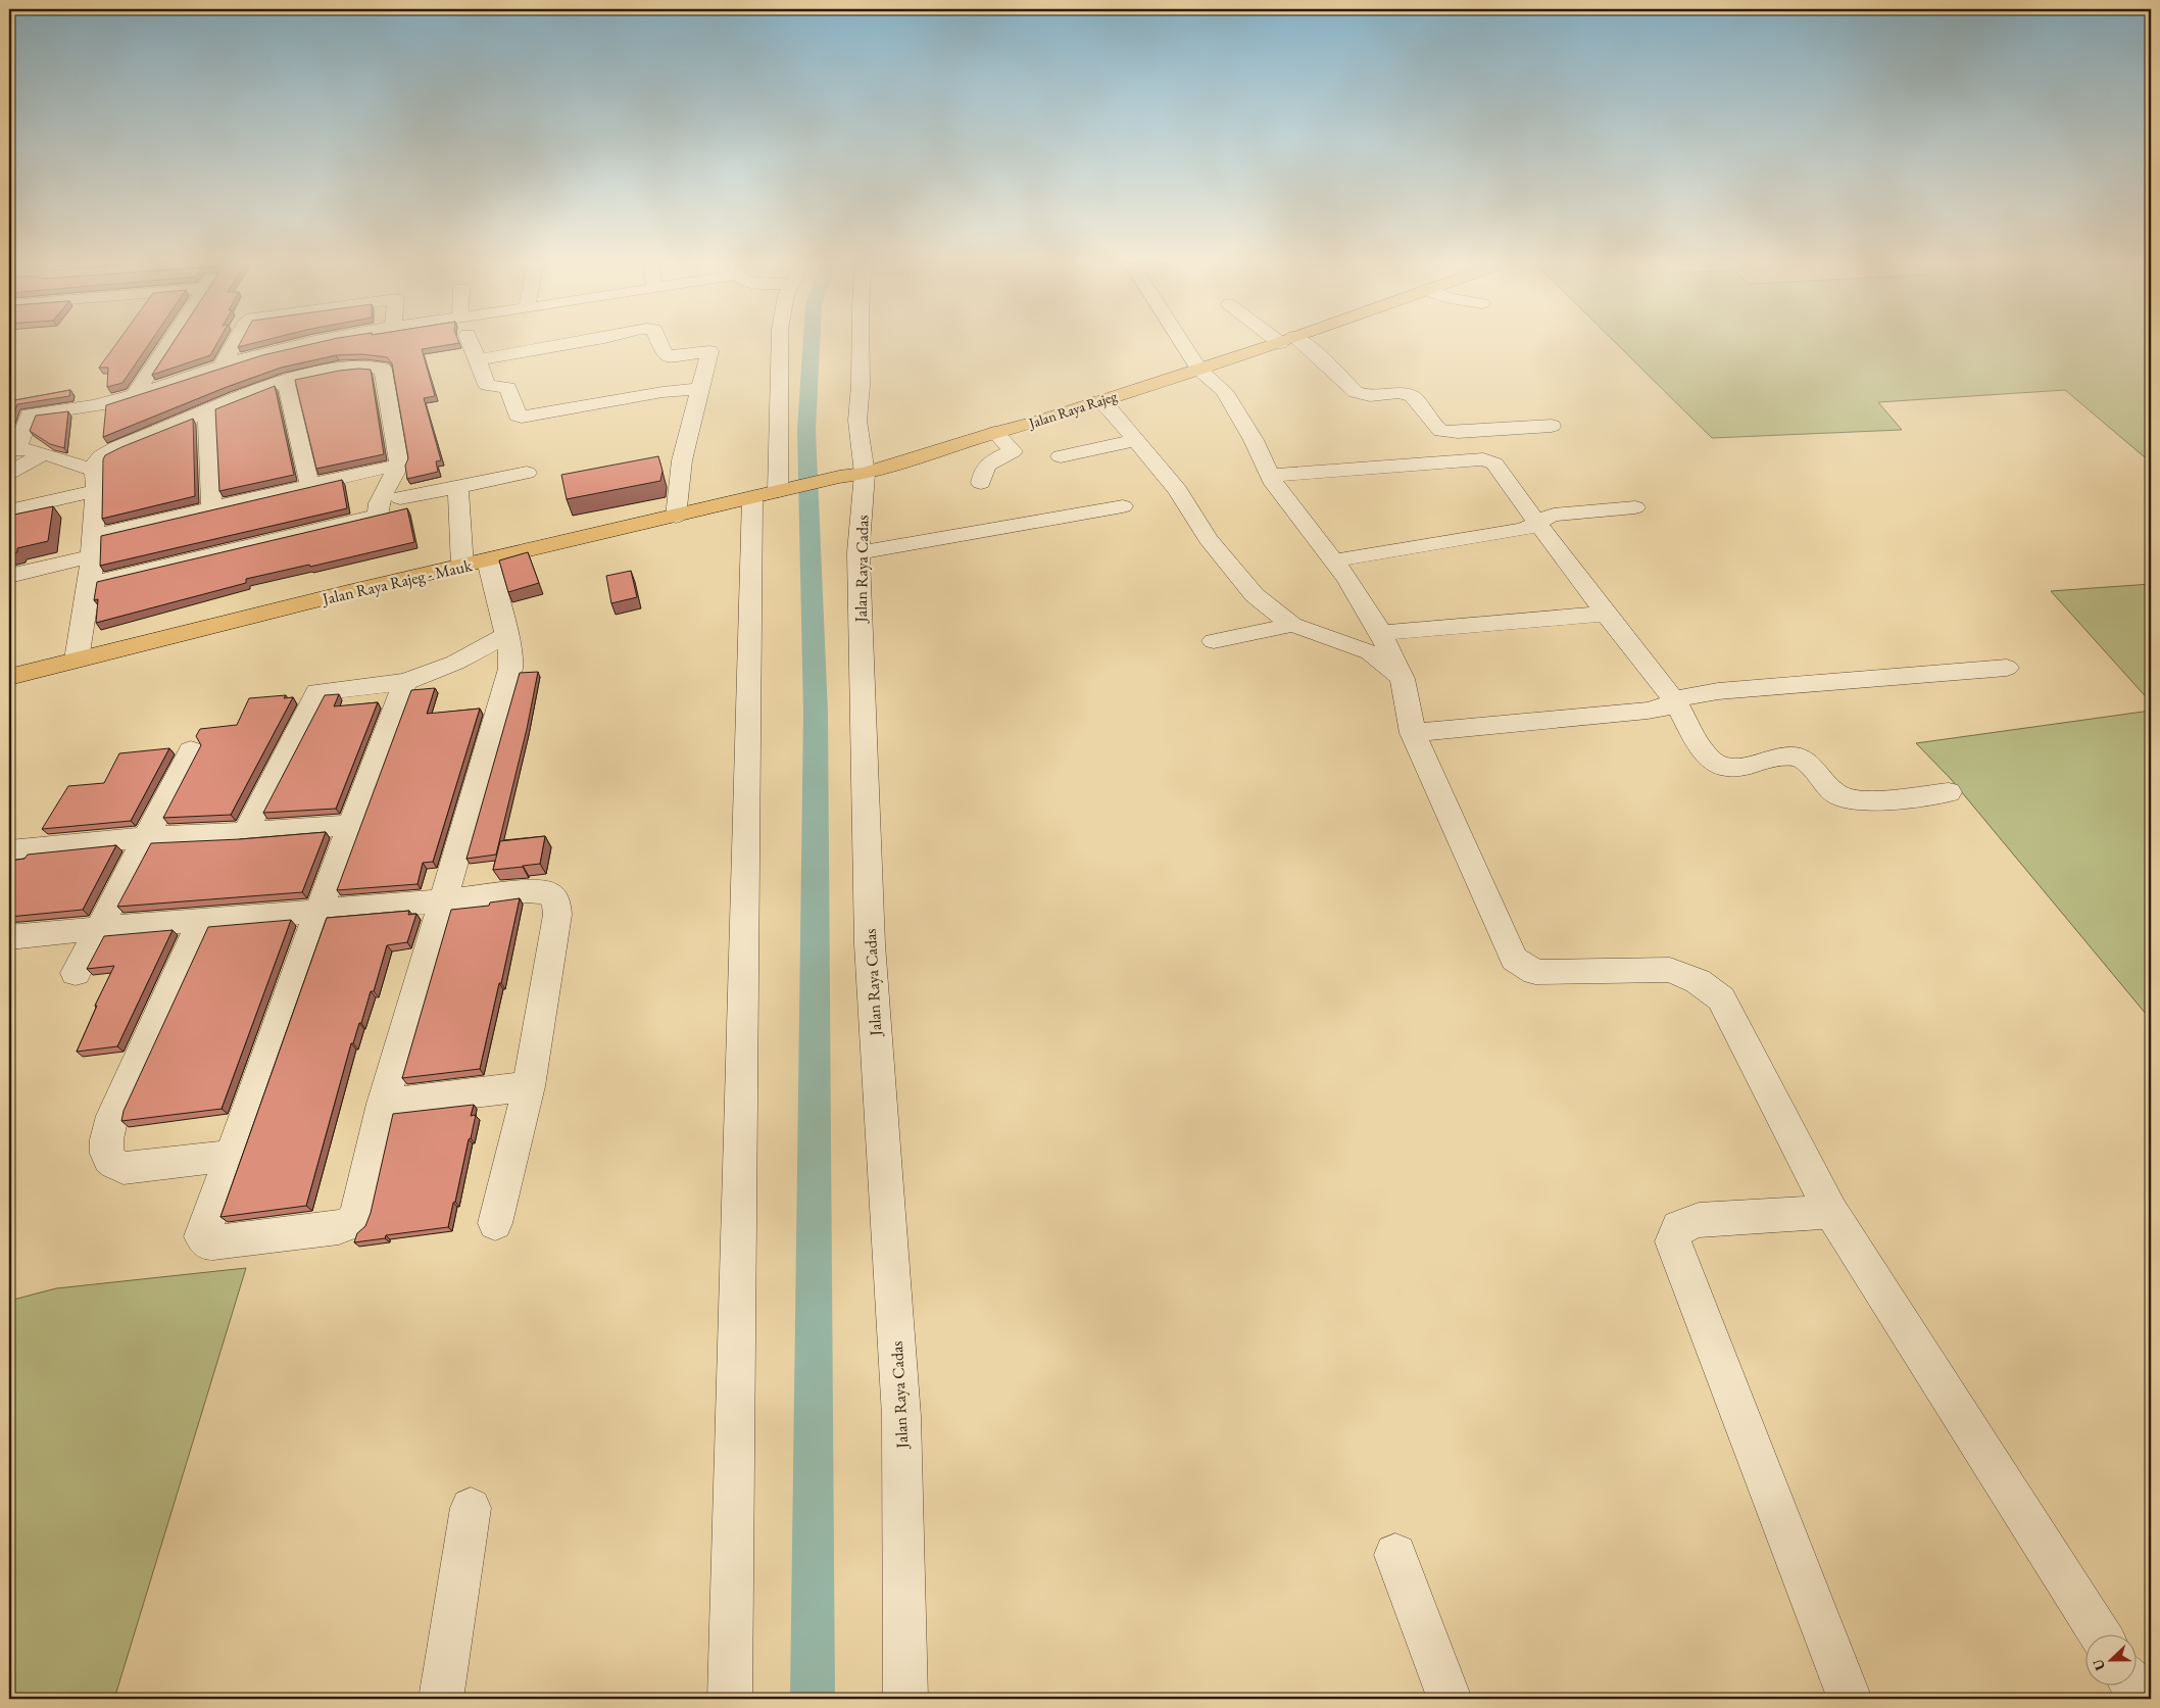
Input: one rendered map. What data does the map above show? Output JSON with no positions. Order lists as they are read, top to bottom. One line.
{"streets":{"main road":["Jalan Raya Rajeg","Jalan Raya Rajeg - Mauk"],"street":["Jalan Raya Cadas"]},"crossings":[["Jalan Raya Rajeg","Jalan Raya Cadas"],["Jalan Raya Rajeg","Jalan Raya Rajeg - Mauk"]],"north":"left"}
